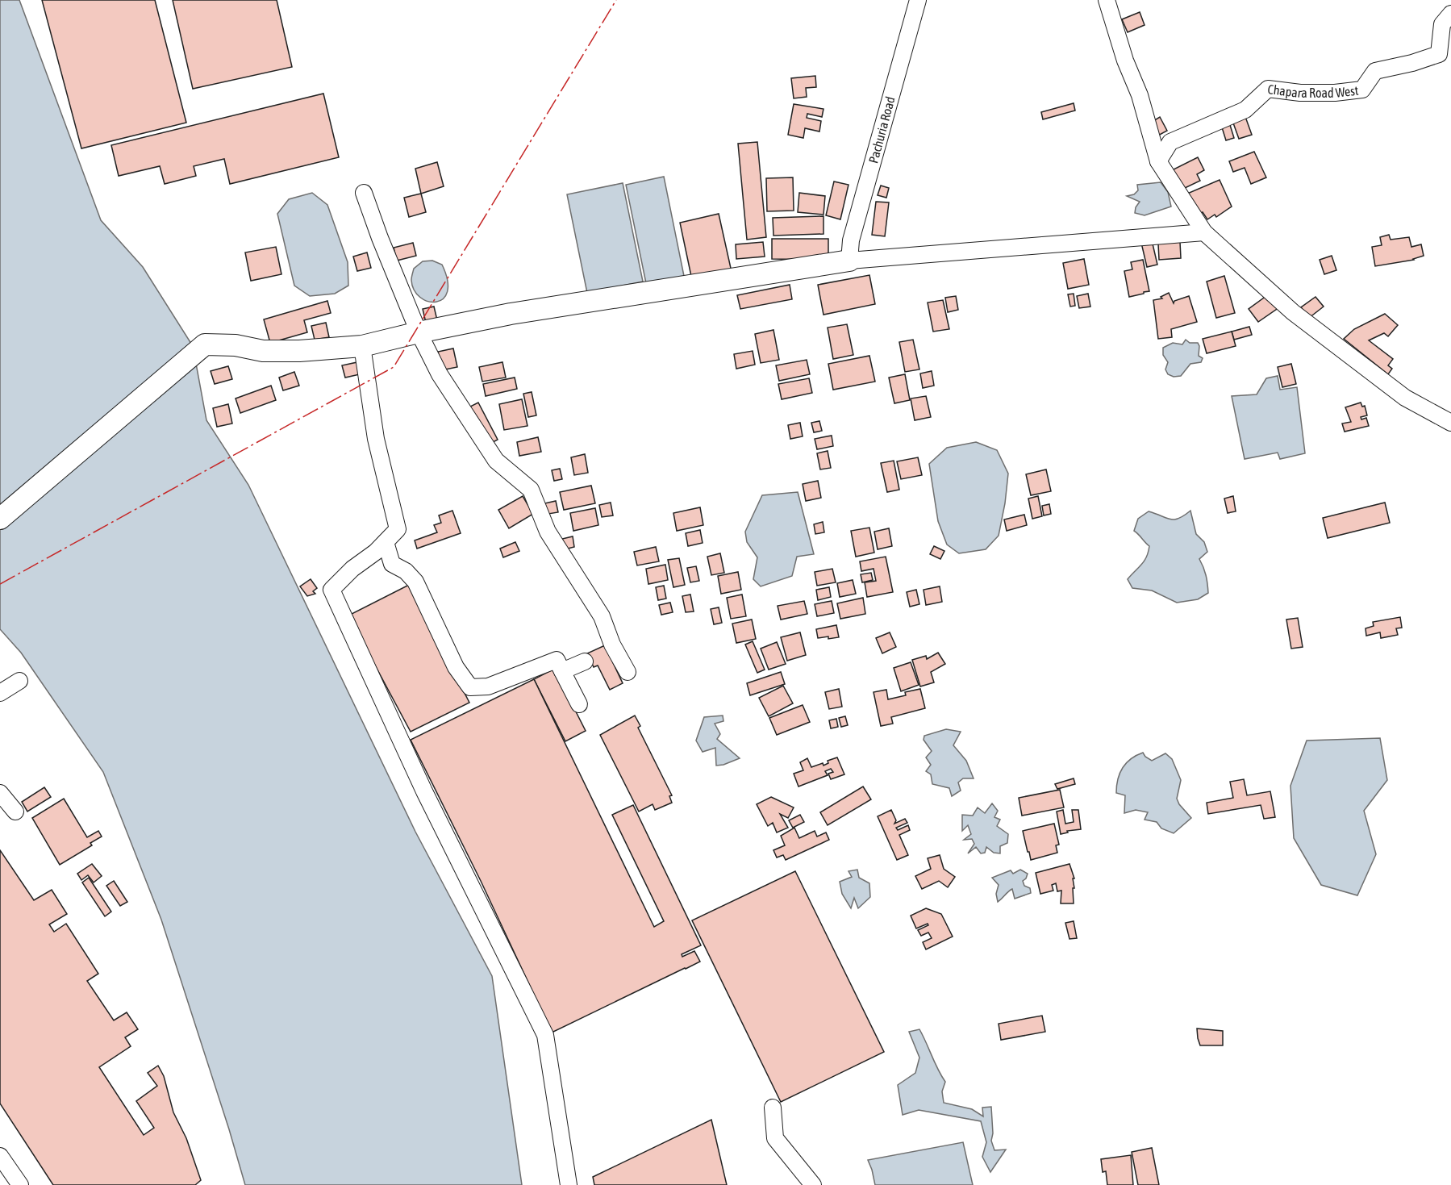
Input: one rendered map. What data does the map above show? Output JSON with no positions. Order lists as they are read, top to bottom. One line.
{"streets":{"street":["Chapara Road West","Pachuria Road"]}}
